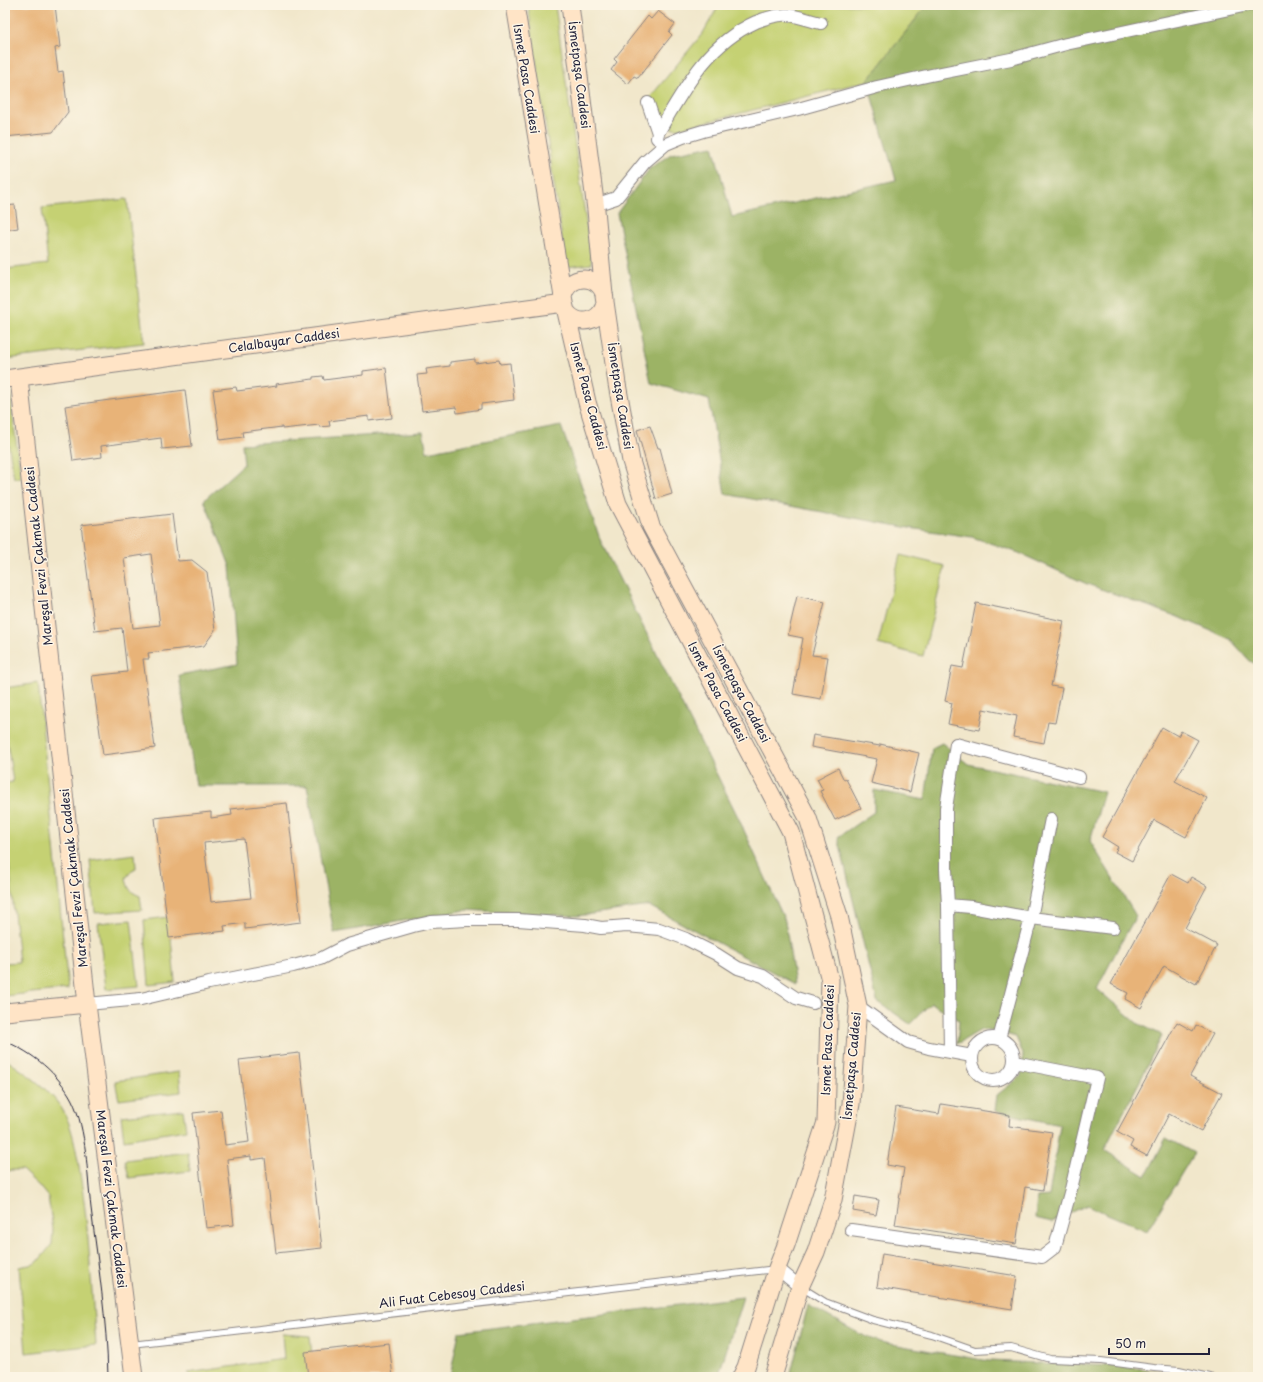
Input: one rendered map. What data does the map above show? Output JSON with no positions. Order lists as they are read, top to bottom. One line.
{"streets":{"main road":["İsmetpaşa Caddesi","Ismet Pasa Caddesi","Celalbayar Caddesi","Mareşal Fevzi Çakmak Caddesi"],"lane":["Ali Fuat Cebesoy Caddesi"]},"crossings":[["Ismet Pasa Caddesi","Celalbayar Caddesi"],["Ismet Pasa Caddesi","Ali Fuat Cebesoy Caddesi"],["Celalbayar Caddesi","Mareşal Fevzi Çakmak Caddesi"],["Mareşal Fevzi Çakmak Caddesi","Ali Fuat Cebesoy Caddesi"]],"scale_bar":"50 m"}
